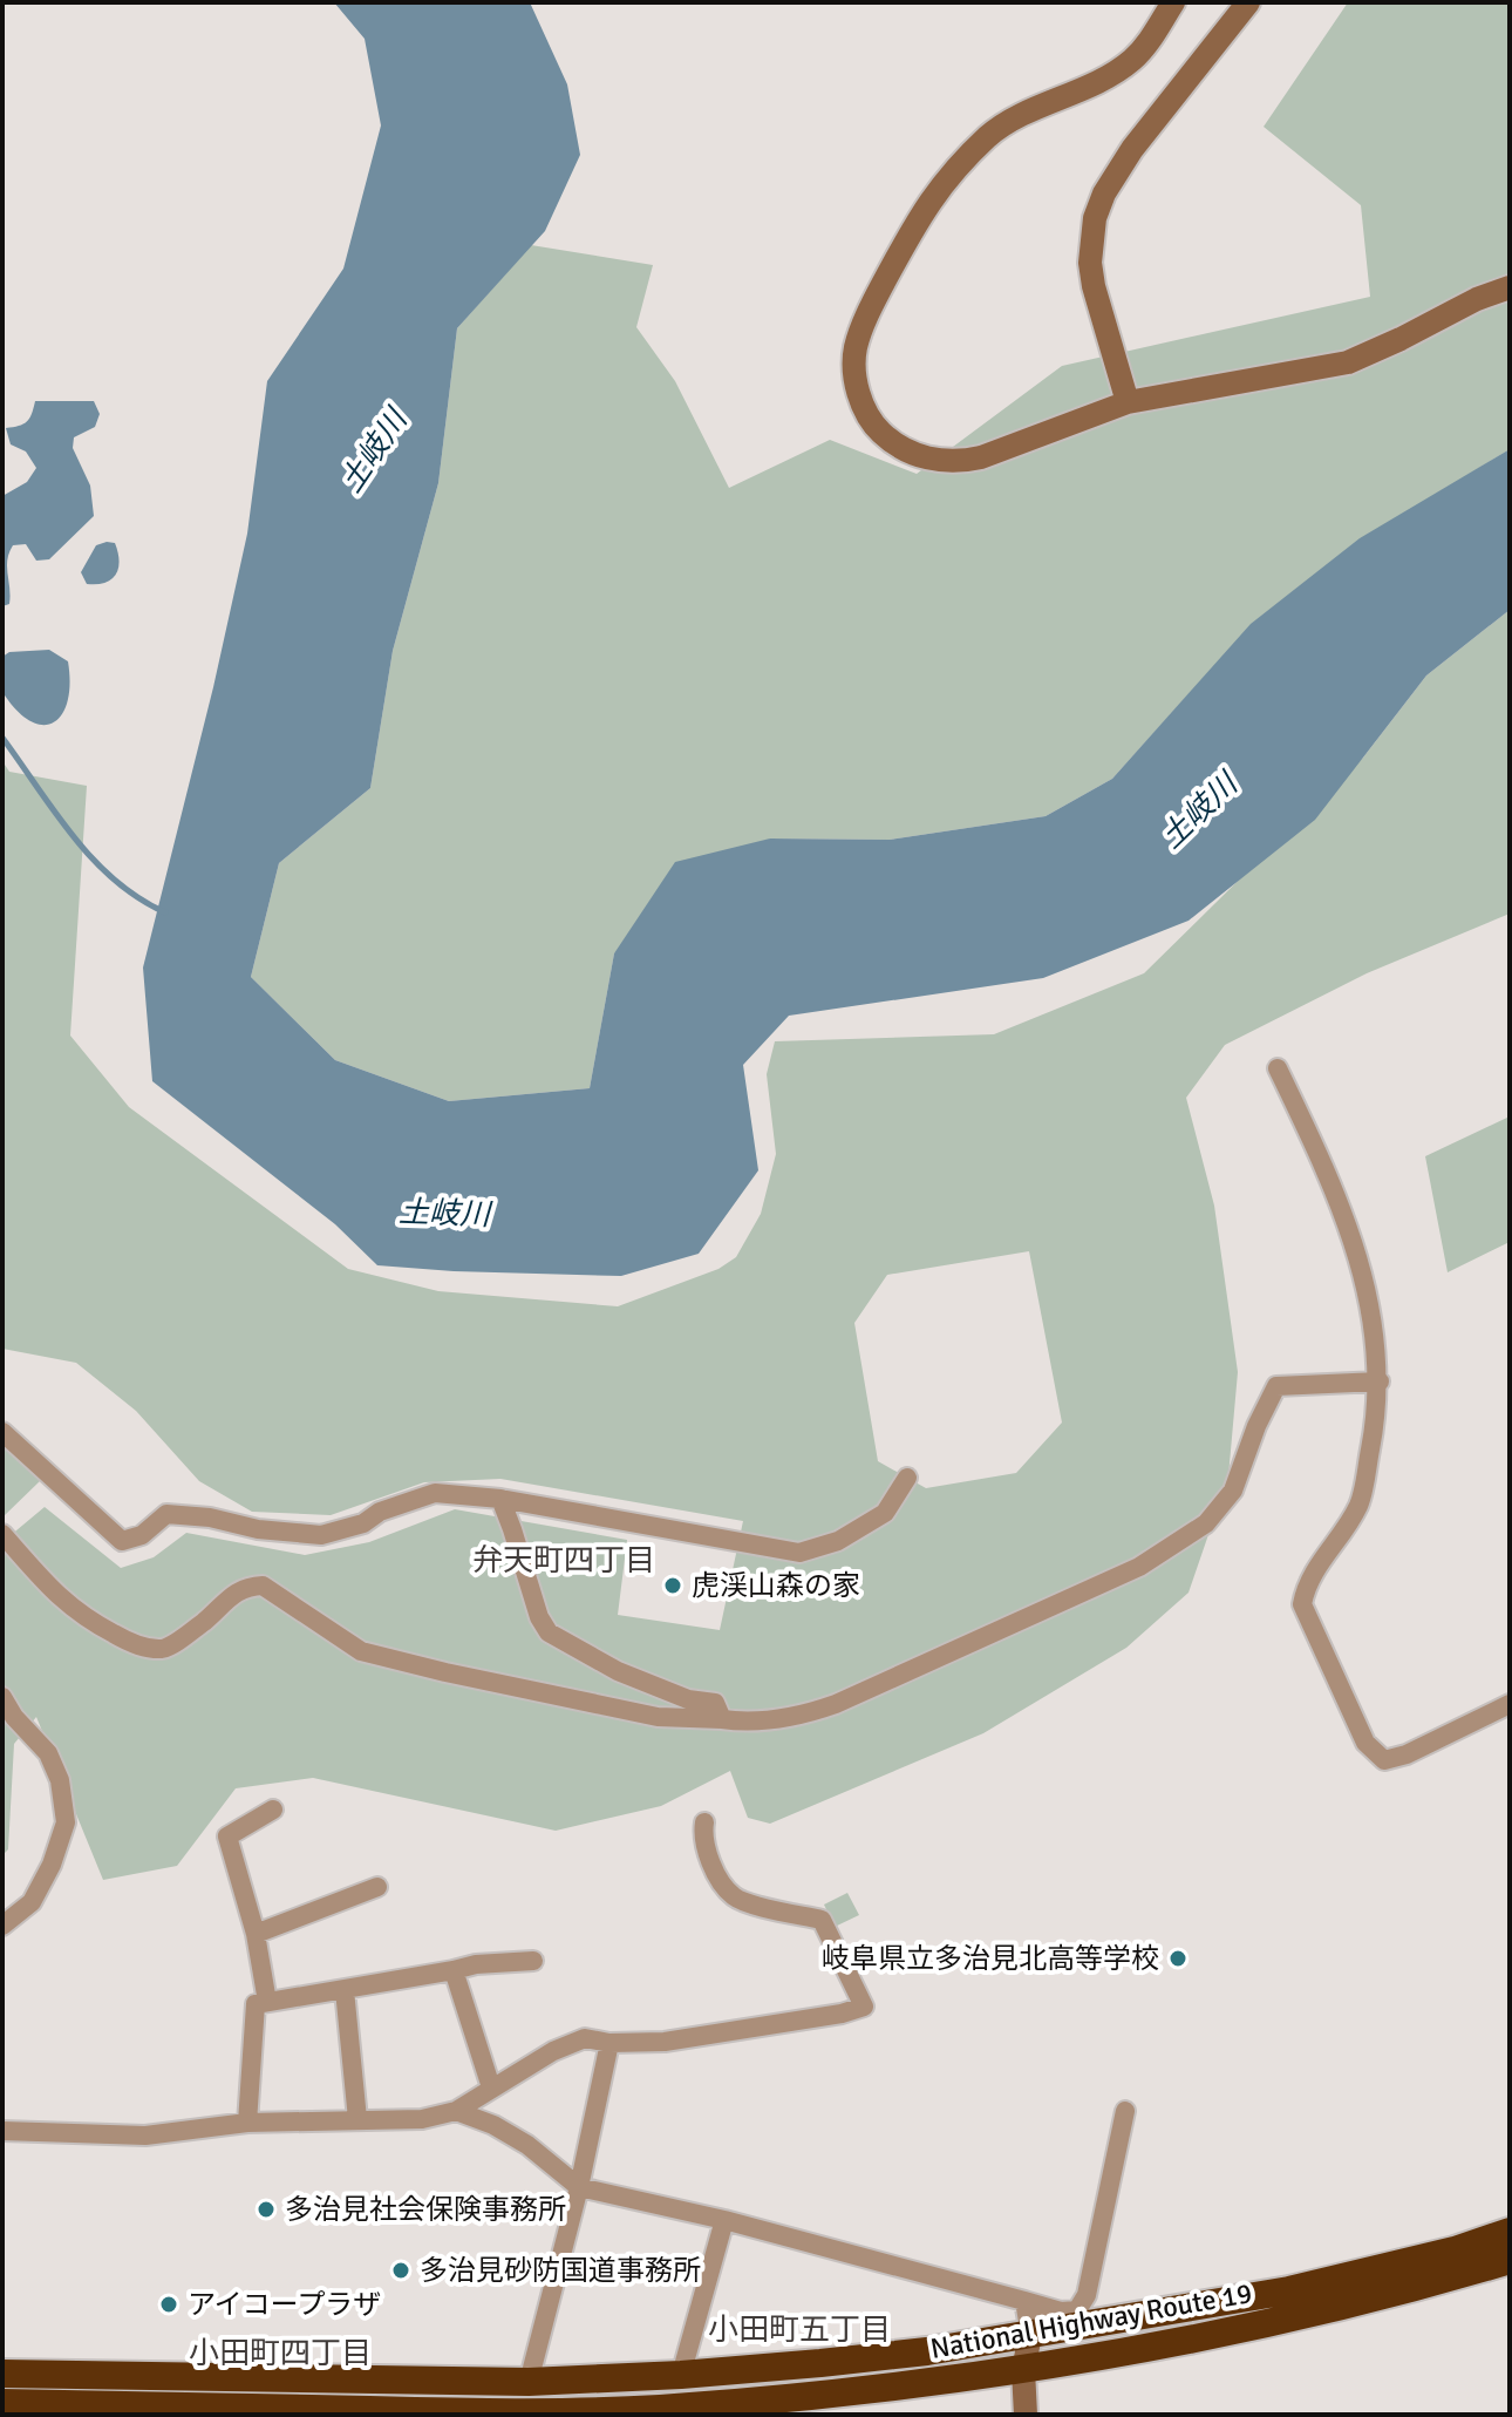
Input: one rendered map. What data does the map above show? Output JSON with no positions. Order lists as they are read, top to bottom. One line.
{"streets":{"highway":["National Highway Route 19"]},"districts":["弁天町四丁目","小田町五丁目","小田町四丁目"],"water":["土岐川"],"places":["虎渓山森の家","岐阜県立多治見北高等学校","多治見社会保険事務所","多治見砂防国道事務所","アイコープラザ"]}
